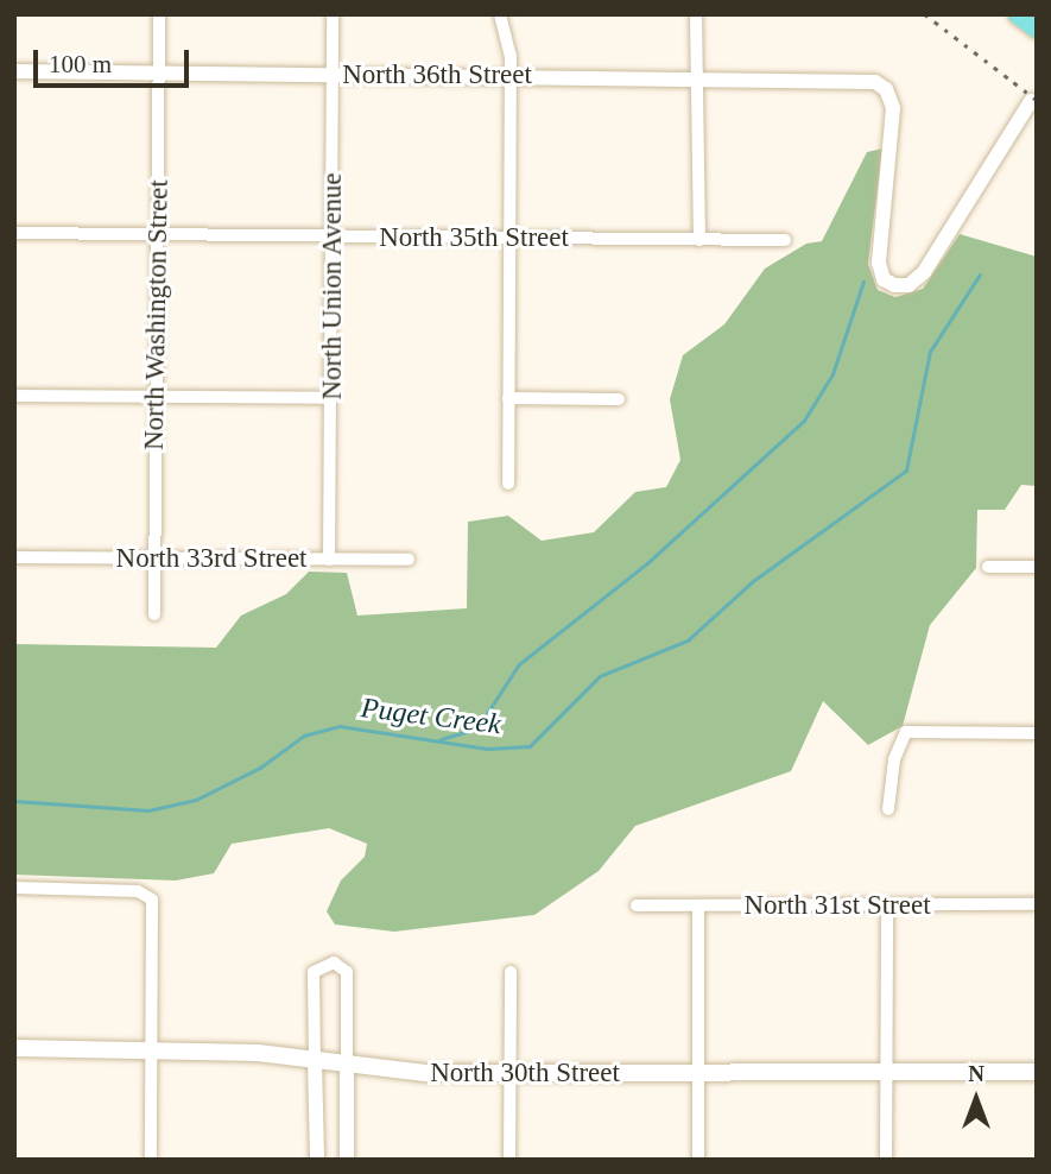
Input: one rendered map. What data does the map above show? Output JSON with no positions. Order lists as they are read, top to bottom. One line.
{"streets":{"main road":["North 30th Street"],"street":["North 36th Street","North 35th Street","North Union Avenue","North Washington Street","North 33rd Street","North 31st Street"]},"crossings":[["North 36th Street","North Union Avenue"],["North 36th Street","North Washington Street"],["North 35th Street","North Union Avenue"],["North 35th Street","North Washington Street"],["North Union Avenue","North 33rd Street"],["North Washington Street","North 33rd Street"]],"water":["Puget Creek"],"scale_bar":"100 m","north":"top"}
